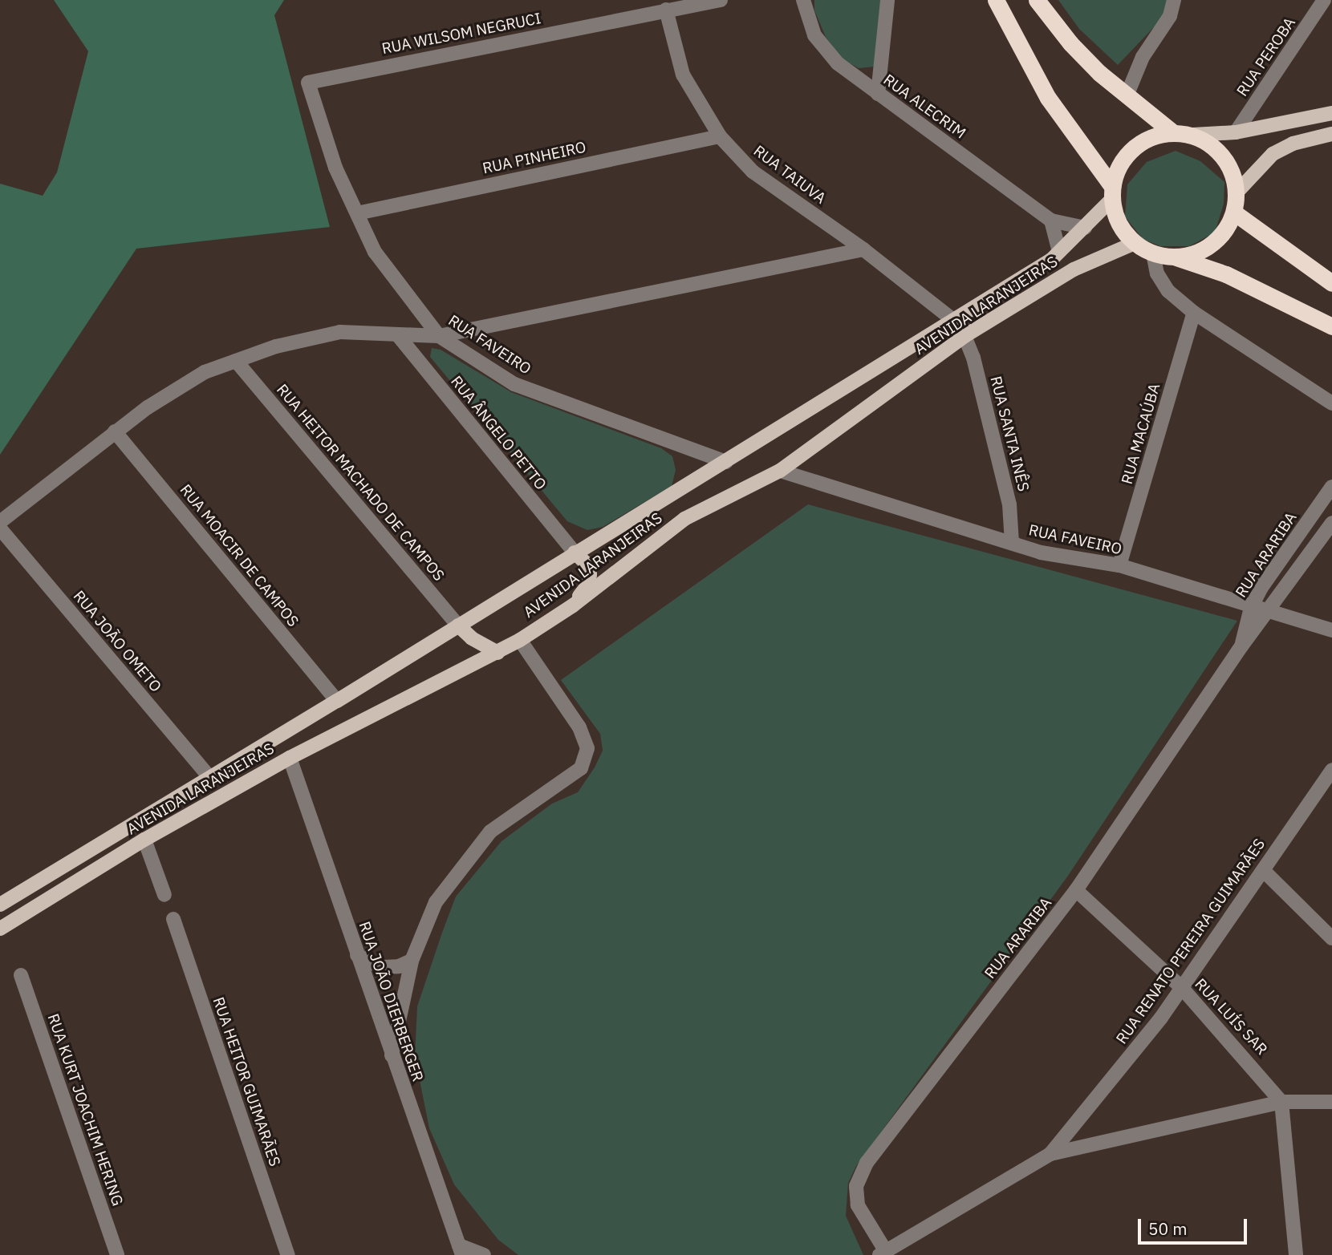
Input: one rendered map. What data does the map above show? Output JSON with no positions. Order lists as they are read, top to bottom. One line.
{"streets":{"main road":["AVENIDA LARANJEIRAS"],"street":["RUA WILSOM NEGRUCI","RUA PEROBA","RUA ALECRIM","RUA PINHEIRO","RUA TAIUVA","RUA FAVEIRO","RUA ÂNGELO PETTO","RUA SANTA INÊS","RUA MACAÚBA","RUA HEITOR MACHADO DE CAMPOS","RUA ARARIBA","RUA MOACIR DE CAMPOS","RUA JOÃO OMETO","RUA RENATO PEREIRA GUIMARÃES","RUA JOÃO DIERBERGER","RUA LUÍS SAR","RUA HEITOR GUIMARÃES","RUA KURT JOACHIM HERING"]},"crossings":[["RUA WILSOM NEGRUCI","RUA TAIUVA"],["RUA WILSOM NEGRUCI","RUA FAVEIRO"],["RUA ALECRIM","AVENIDA LARANJEIRAS"],["RUA PINHEIRO","RUA TAIUVA"],["RUA PINHEIRO","RUA FAVEIRO"],["RUA TAIUVA","AVENIDA LARANJEIRAS"],["AVENIDA LARANJEIRAS","RUA FAVEIRO"],["AVENIDA LARANJEIRAS","RUA ÂNGELO PETTO"],["AVENIDA LARANJEIRAS","RUA SANTA INÊS"],["AVENIDA LARANJEIRAS","RUA HEITOR MACHADO DE CAMPOS"],["AVENIDA LARANJEIRAS","RUA MOACIR DE CAMPOS"],["AVENIDA LARANJEIRAS","RUA JOÃO OMETO"],["AVENIDA LARANJEIRAS","RUA JOÃO DIERBERGER"],["RUA FAVEIRO","RUA SANTA INÊS"],["RUA FAVEIRO","RUA MACAÚBA"],["RUA FAVEIRO","RUA ARARIBA"],["RUA ARARIBA","RUA LUÍS SAR"],["RUA RENATO PEREIRA GUIMARÃES","RUA LUÍS SAR"]],"scale_bar":"50 m"}
